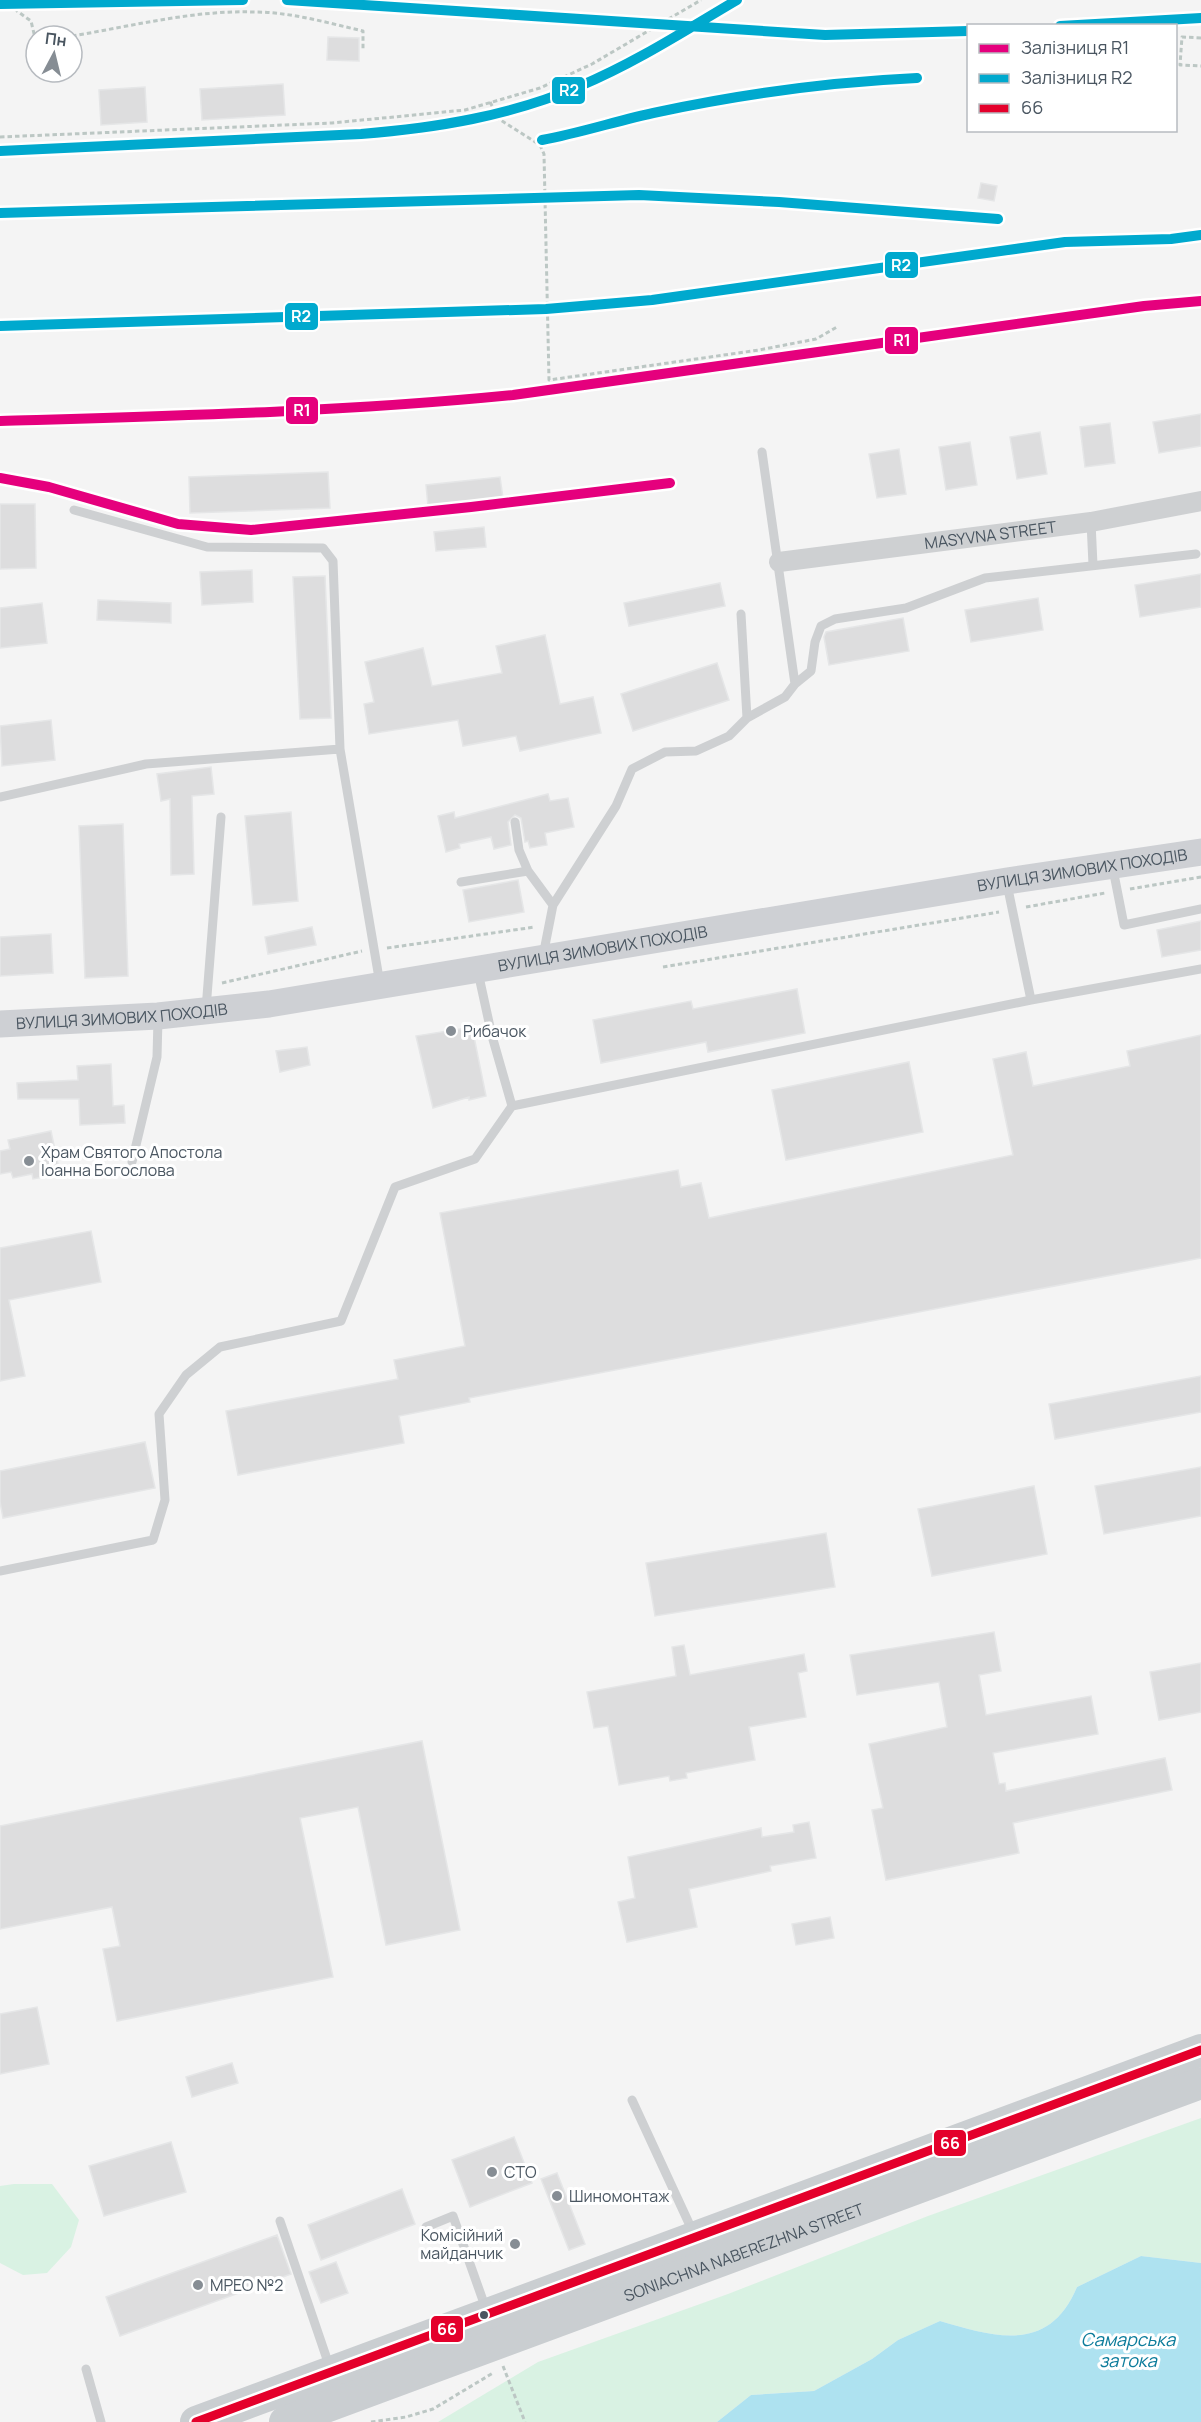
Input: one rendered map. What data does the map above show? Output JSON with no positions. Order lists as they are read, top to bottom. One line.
{"streets":{"main road":["ВУЛИЦЯ ЗИМОВИХ ПОХОДІВ","SONIACHNA NABEREZHNA STREET"],"street":["MASYVNA STREET"]},"water":["Самарська затока"],"places":["Рибачок","Храм Святого Апостола Іоанна Богослова","СТО","Шиномонтаж","Комісійний майданчик","МРЕО №2"],"lines":["rail line R2","rail line R1","transit line 66"],"legend":["Залізниця R1","Залізниця R2","66"],"north":"top"}
